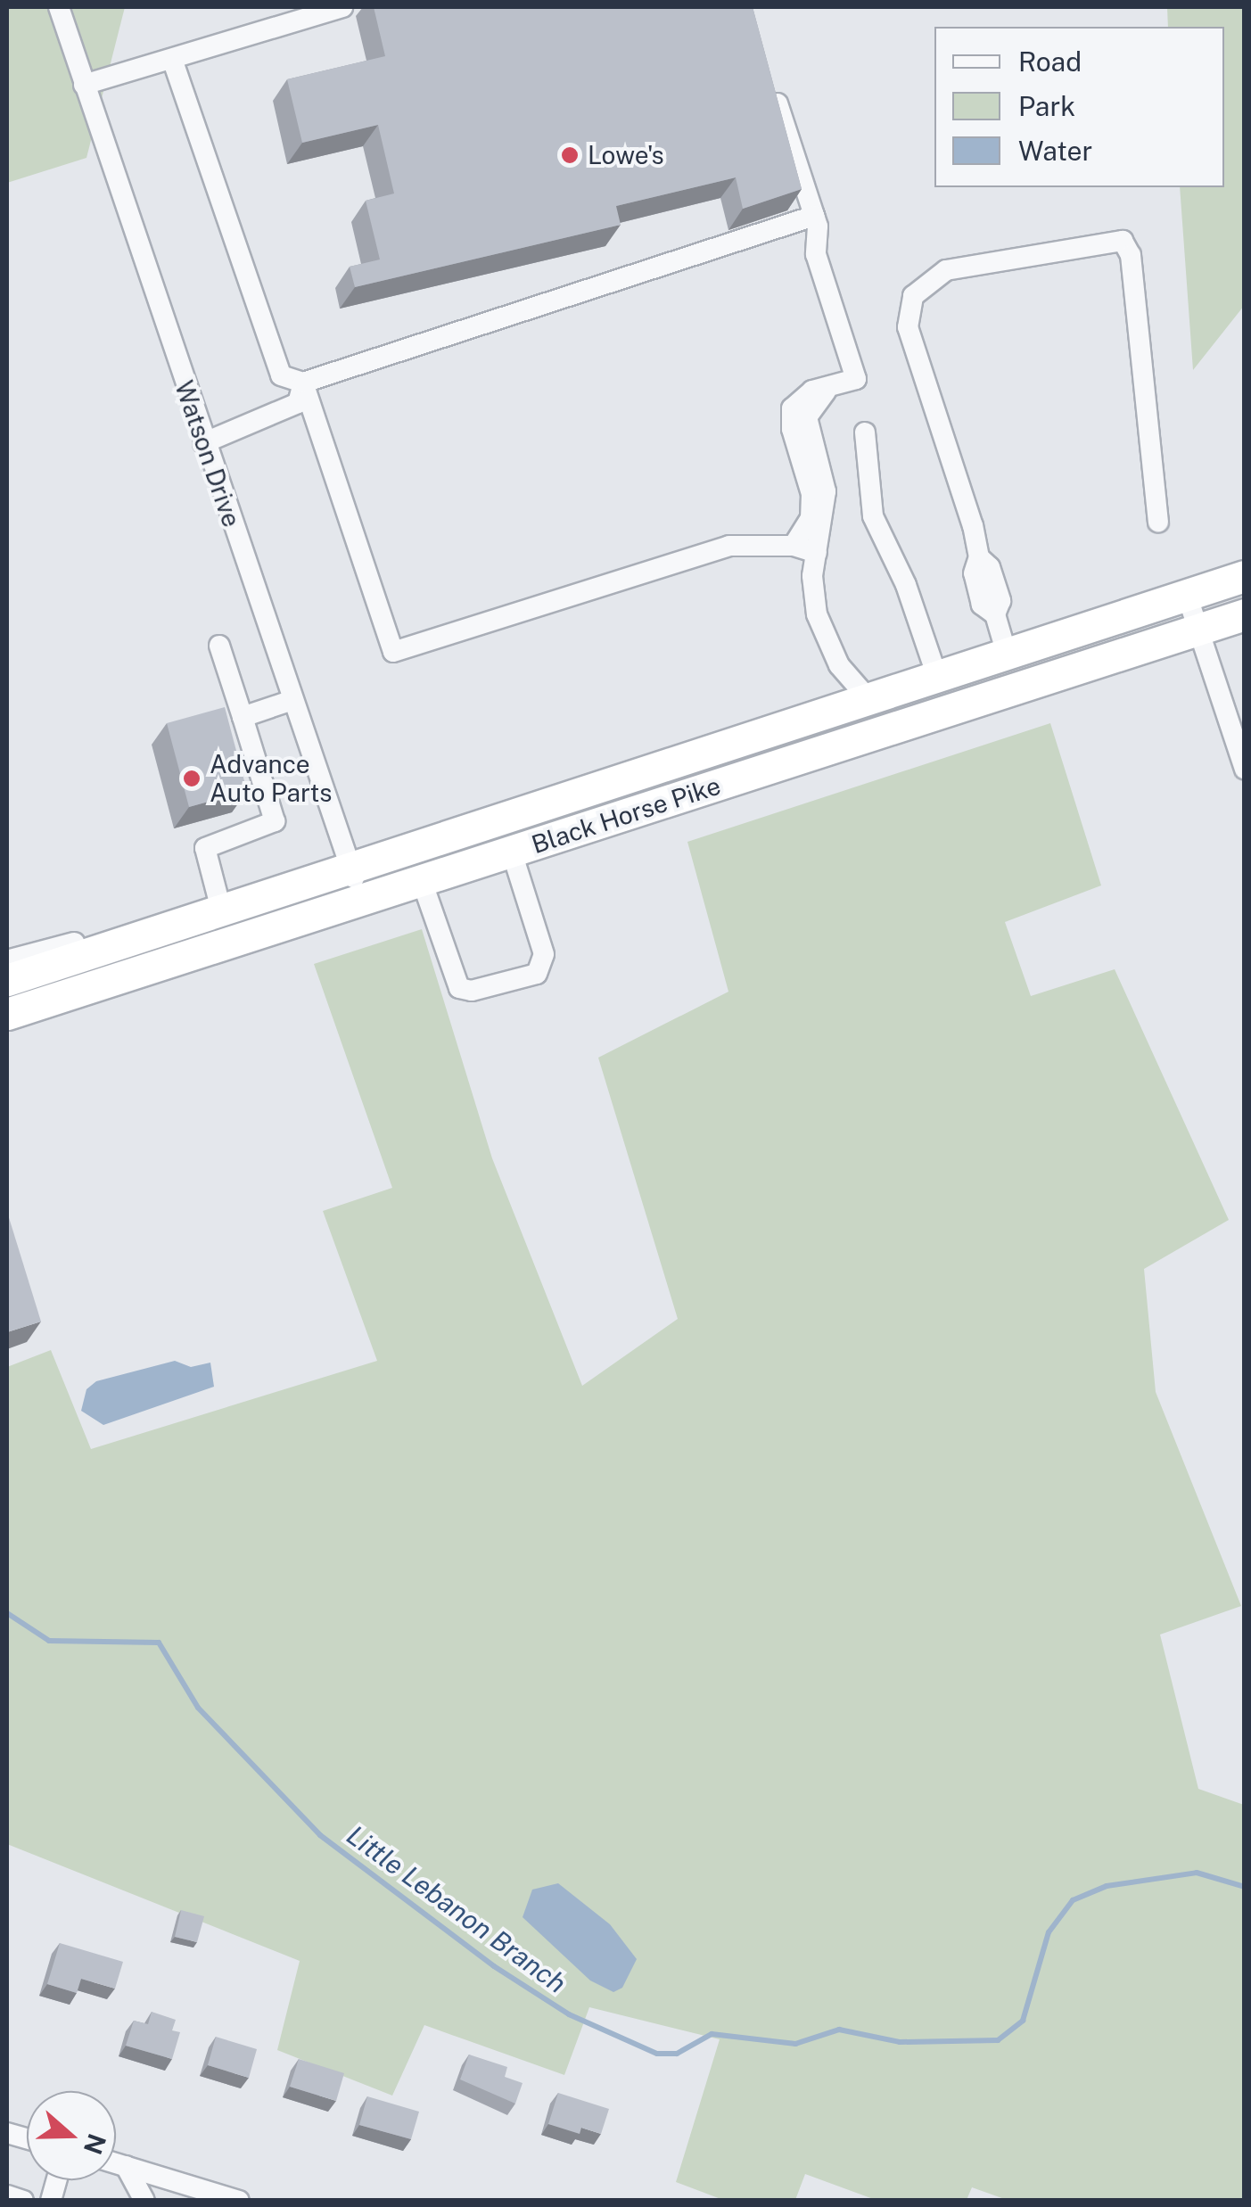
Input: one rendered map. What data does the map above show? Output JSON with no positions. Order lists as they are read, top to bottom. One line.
{"streets":{"highway":["Black Horse Pike"],"street":["Watson Drive"]},"crossings":[["Watson Drive","Black Horse Pike"]],"water":["Little Lebanon Branch"],"places":["Lowe's","Advance Auto Parts"],"legend":["Road","Park","Water"],"north":"right"}
